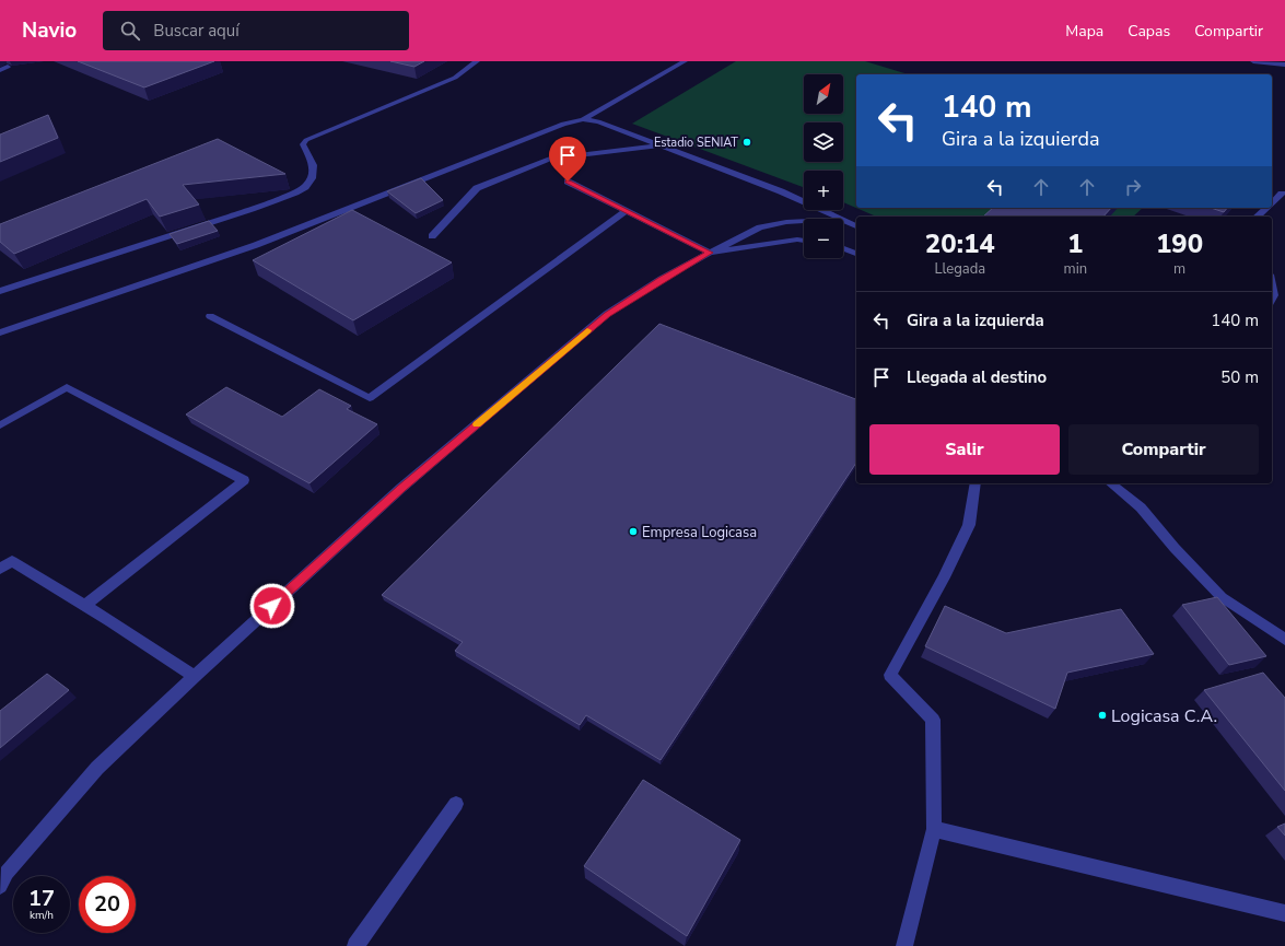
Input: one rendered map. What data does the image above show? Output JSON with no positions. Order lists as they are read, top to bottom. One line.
{"places":["Estadio SENIAT","Empresa Logicasa","Logicasa C.A."],"north":"top right","page":{"header":"Navio","search":"Buscar aquí","nav":["Mapa","Capas","Compartir"],"map_buttons":["+","−"],"turn":["140 m","Gira a la izquierda"],"eta":["20:14","Llegada","1","min","190","m"],"list":[{"name":"Gira a la izquierda","value":"140 m"},{"name":"Llegada al destino","value":"50 m"}],"buttons":["Salir","Compartir"],"speed":"17 km/h","limit":"20"}}
